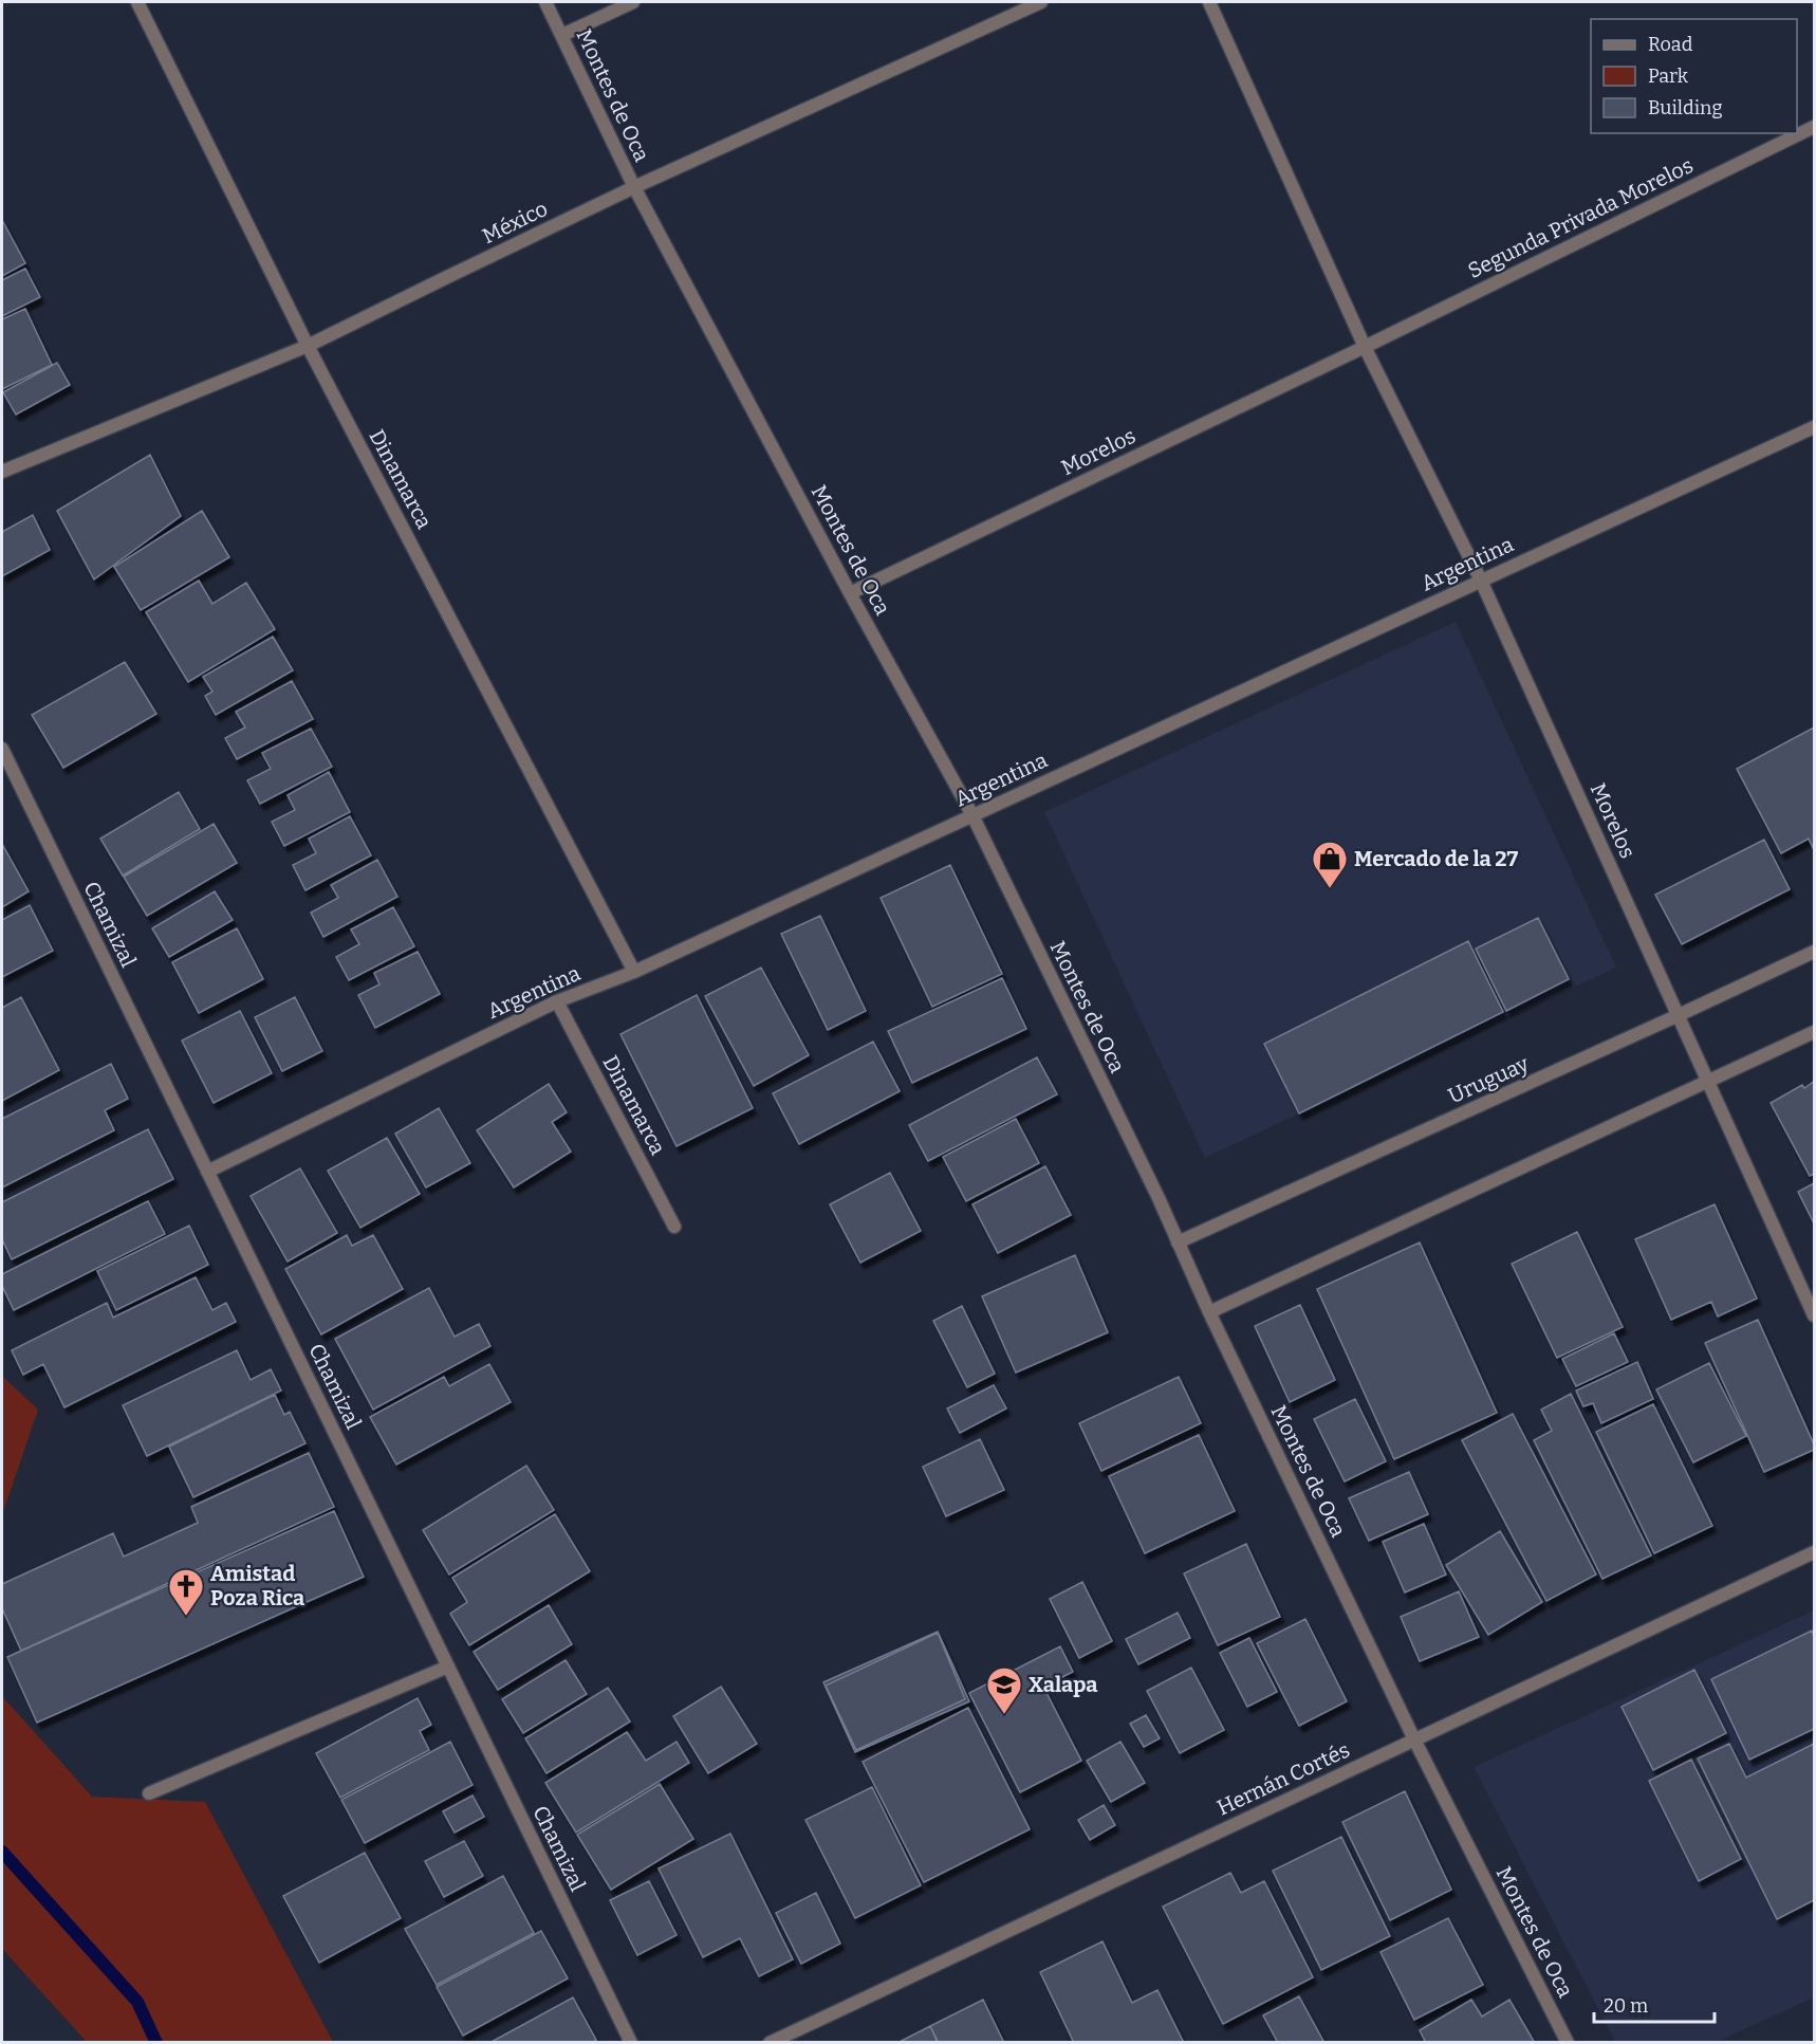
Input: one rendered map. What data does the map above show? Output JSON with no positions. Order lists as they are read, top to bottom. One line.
{"streets":{"street":["Montes de Oca","Segunda Privada Morelos","México","Morelos","Dinamarca","Argentina","Chamizal","Uruguay","Hernán Cortés"]},"crossings":[["Montes de Oca","México"],["Montes de Oca","Morelos"],["Montes de Oca","Argentina"],["Montes de Oca","Uruguay"],["Montes de Oca","Hernán Cortés"],["Segunda Privada Morelos","Morelos"],["México","Dinamarca"],["Morelos","Argentina"],["Morelos","Uruguay"],["Dinamarca","Argentina"],["Argentina","Chamizal"]],"places":{"shop":["Mercado de la 27"],"church":["Amistad Poza Rica"],"school or university":["Xalapa"]},"legend":["Road","Park","Building"],"scale_bar":"20 m"}
